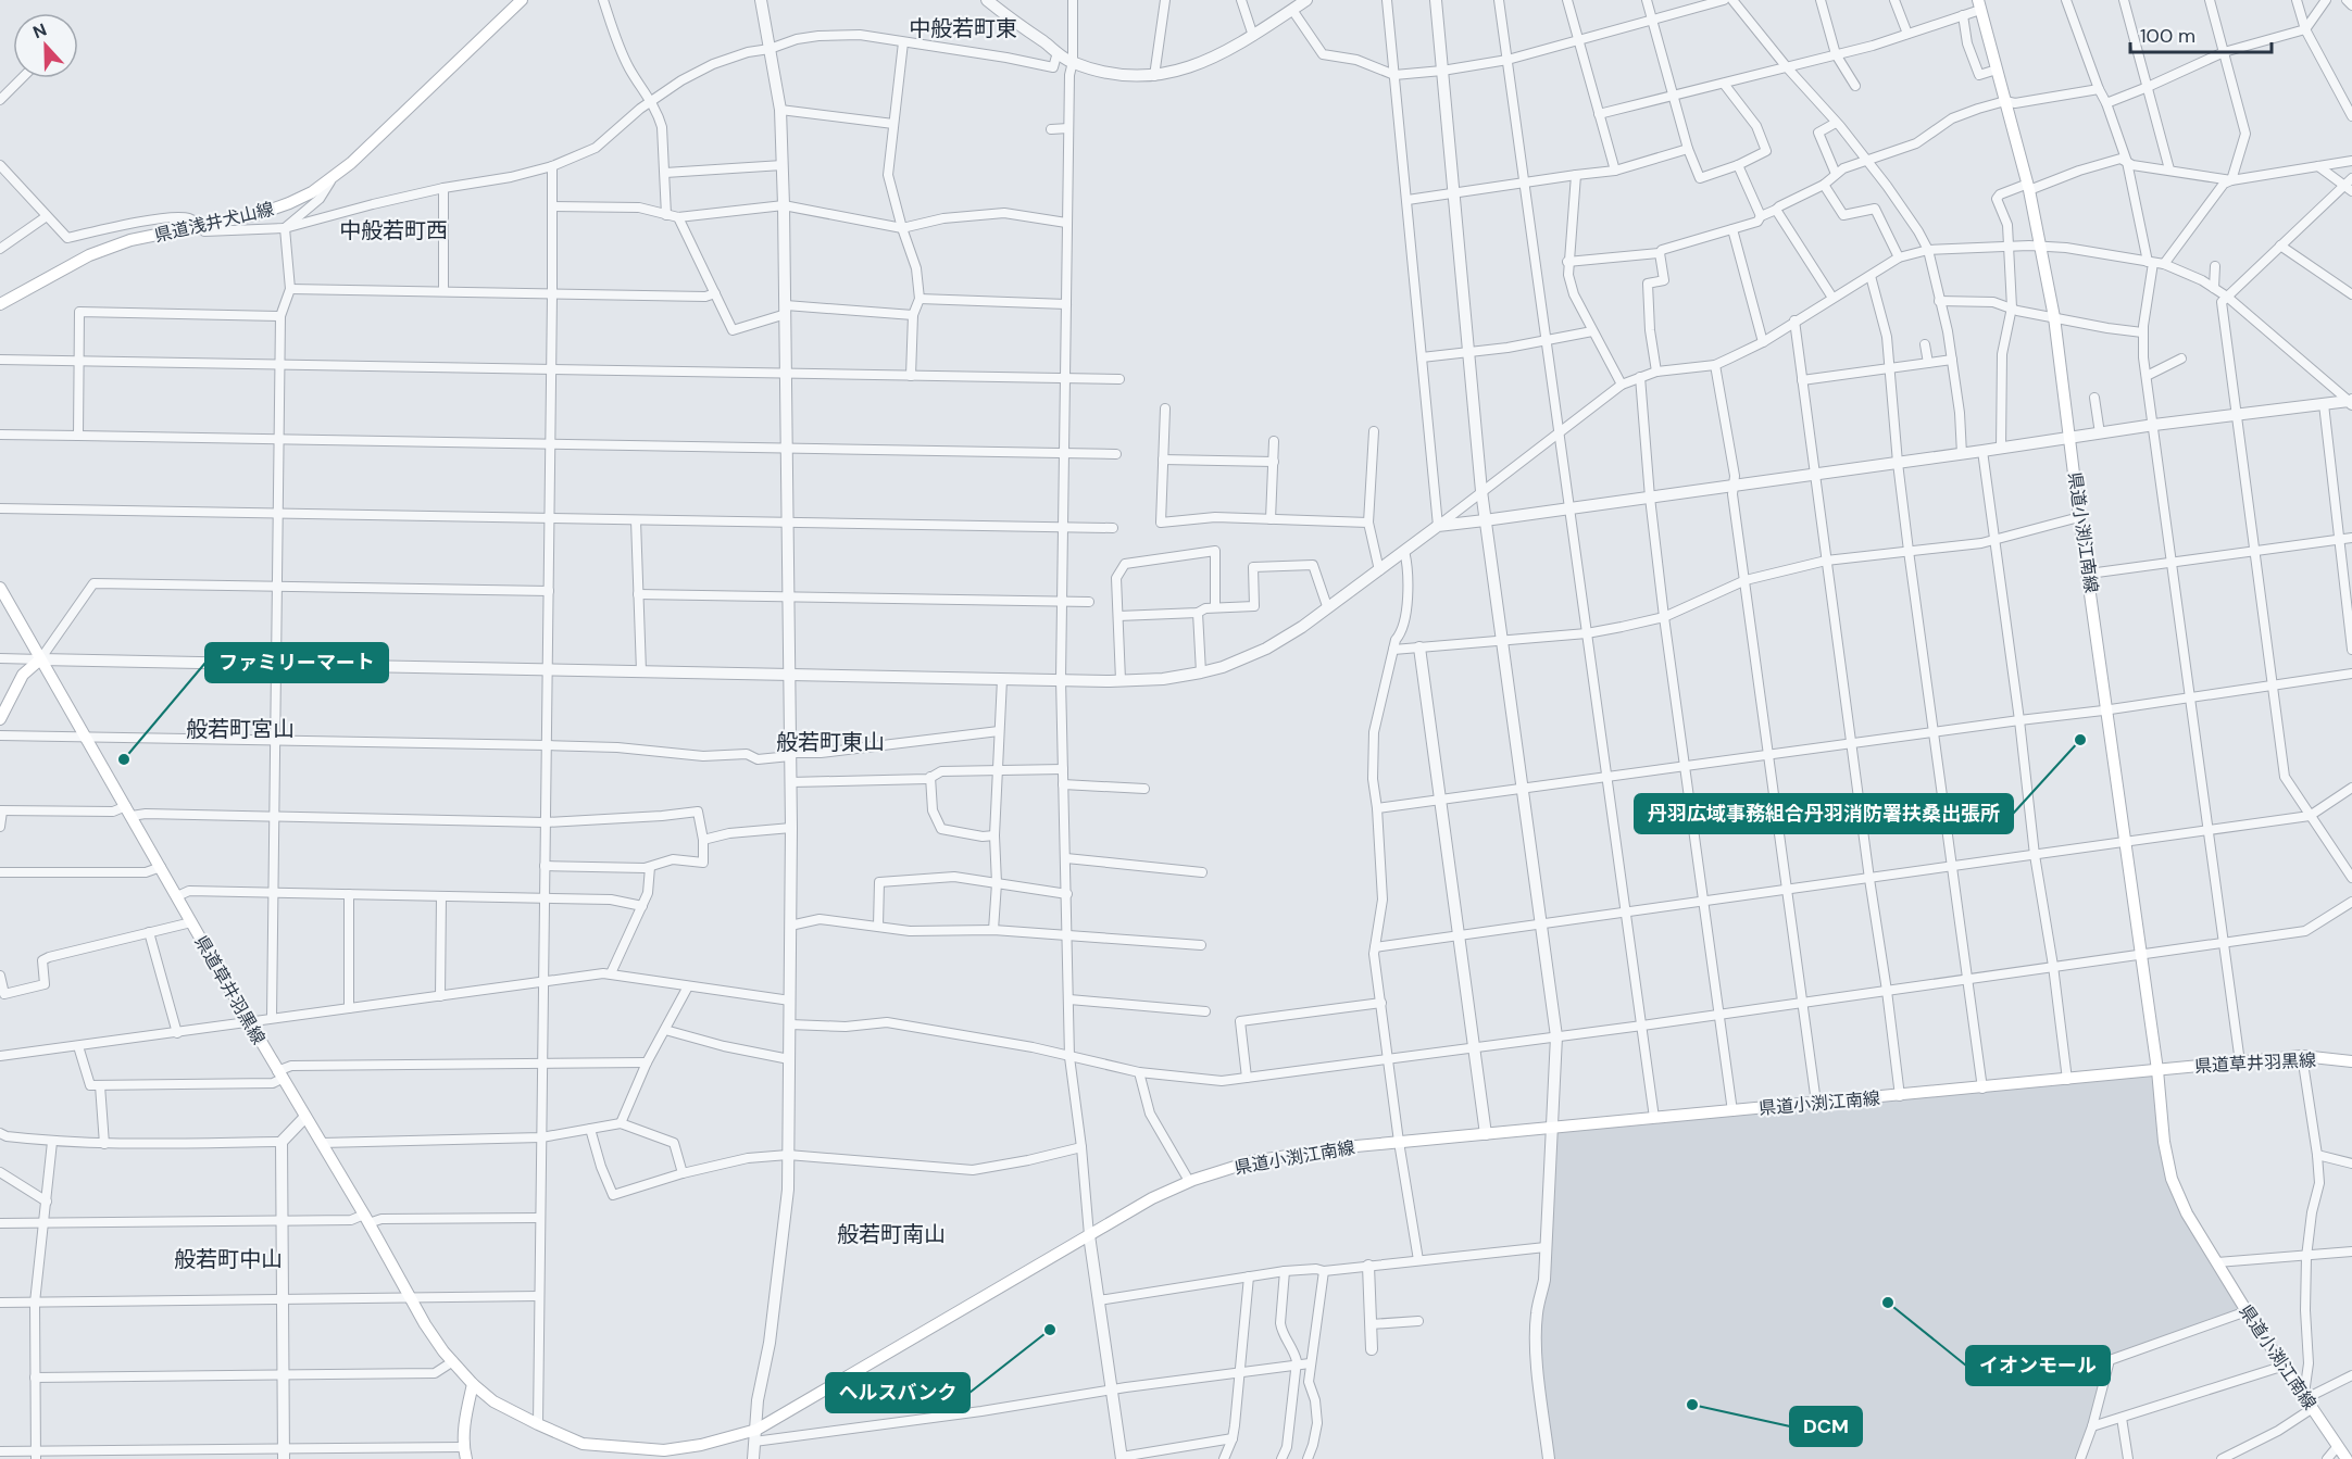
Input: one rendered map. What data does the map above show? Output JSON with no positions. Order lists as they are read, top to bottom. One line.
{"streets":{"main road":["県道浅井犬山線","県道小渕江南線","県道草井羽黒線"]},"crossings":[["県道小渕江南線","県道草井羽黒線"]],"districts":["中般若町東","中般若町西","般若町宮山","般若町東山","般若町南山","般若町中山"],"places":["丹羽広域事務組合丹羽消防署扶桑出張所","ファミリーマート","イオンモール","ヘルスバンク","DCM"],"scale_bar":"100 m","north":"top"}
